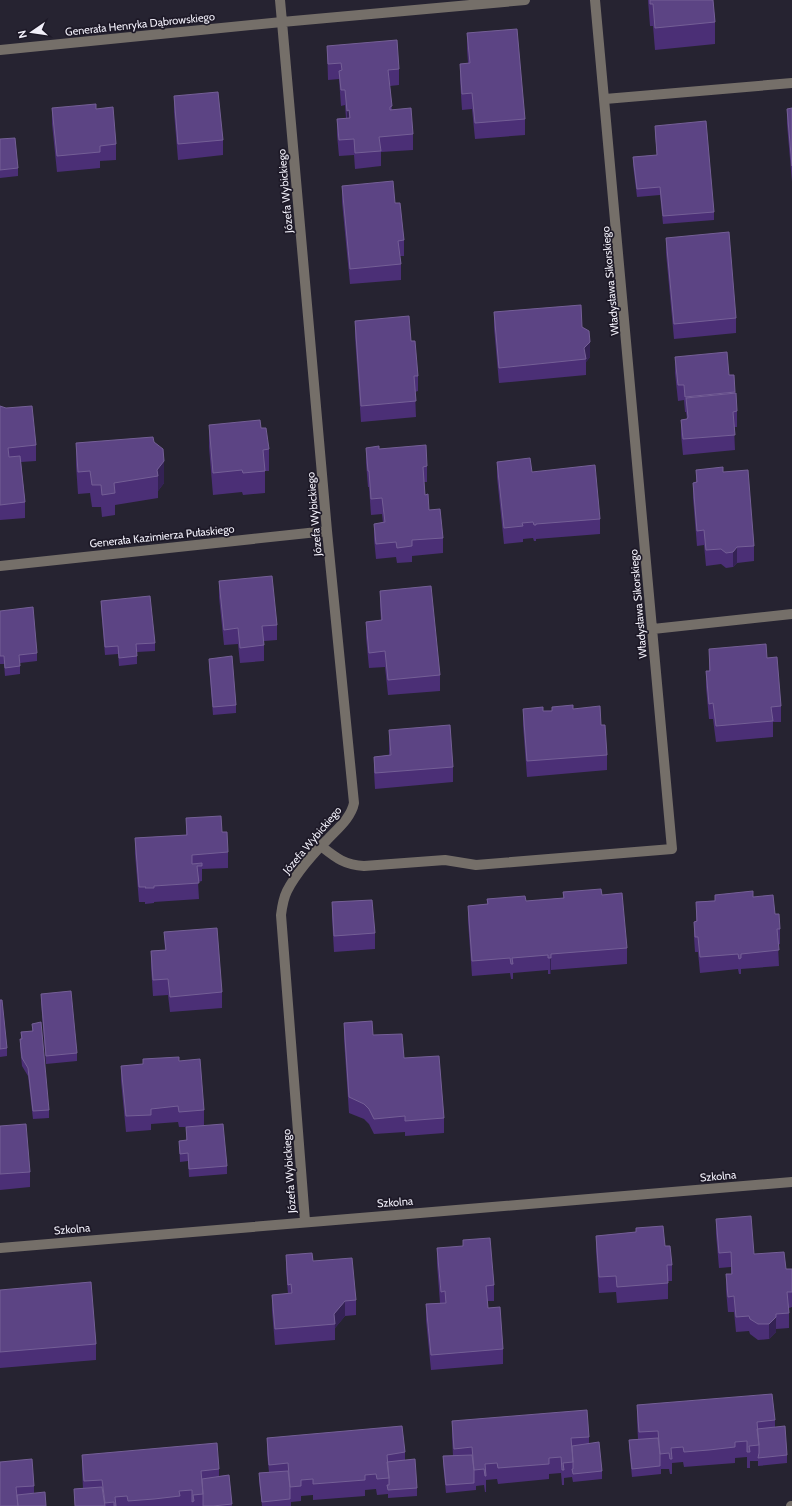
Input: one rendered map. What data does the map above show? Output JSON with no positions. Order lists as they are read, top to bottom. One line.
{"streets":{"street":["Generała Henryka Dąbrowskiego","Józefa Wybickiego","Władysława Sikorskiego","Generała Kazimierza Pułaskiego","Szkolna"]},"crossings":[["Generała Henryka Dąbrowskiego","Józefa Wybickiego"],["Józefa Wybickiego","Władysława Sikorskiego"],["Józefa Wybickiego","Generała Kazimierza Pułaskiego"],["Józefa Wybickiego","Szkolna"]],"north":"left"}
